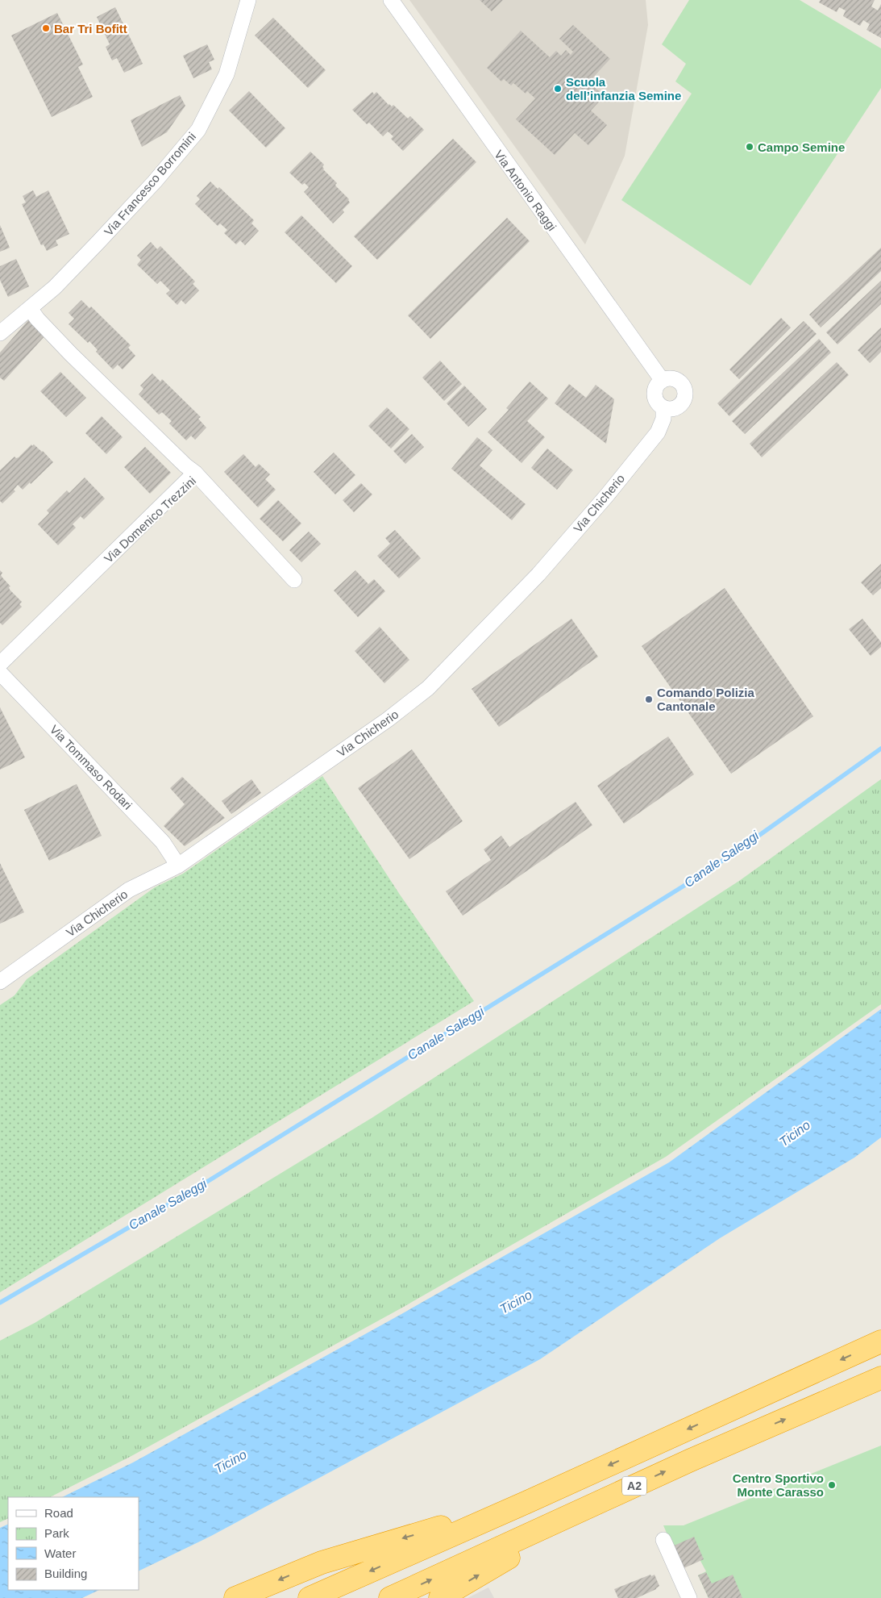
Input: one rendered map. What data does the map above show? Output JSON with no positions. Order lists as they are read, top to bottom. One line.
{"streets":{"highway":["A2"],"street":["Via Francesco Borromini","Via Antonio Raggi","Via Chicherio","Via Domenico Trezzini","Via Tommaso Rodari"]},"crossings":[["Via Antonio Raggi","Via Chicherio"],["Via Chicherio","Via Tommaso Rodari"]],"water":["Canale Saleggi","Ticino"],"places":["Bar Tri Bofitt","Scuola dell’infanzia Semine","Campo Semine","Comando Polizia Cantonale","Centro Sportivo Monte Carasso"],"legend":["Road","Park","Water","Building"]}
